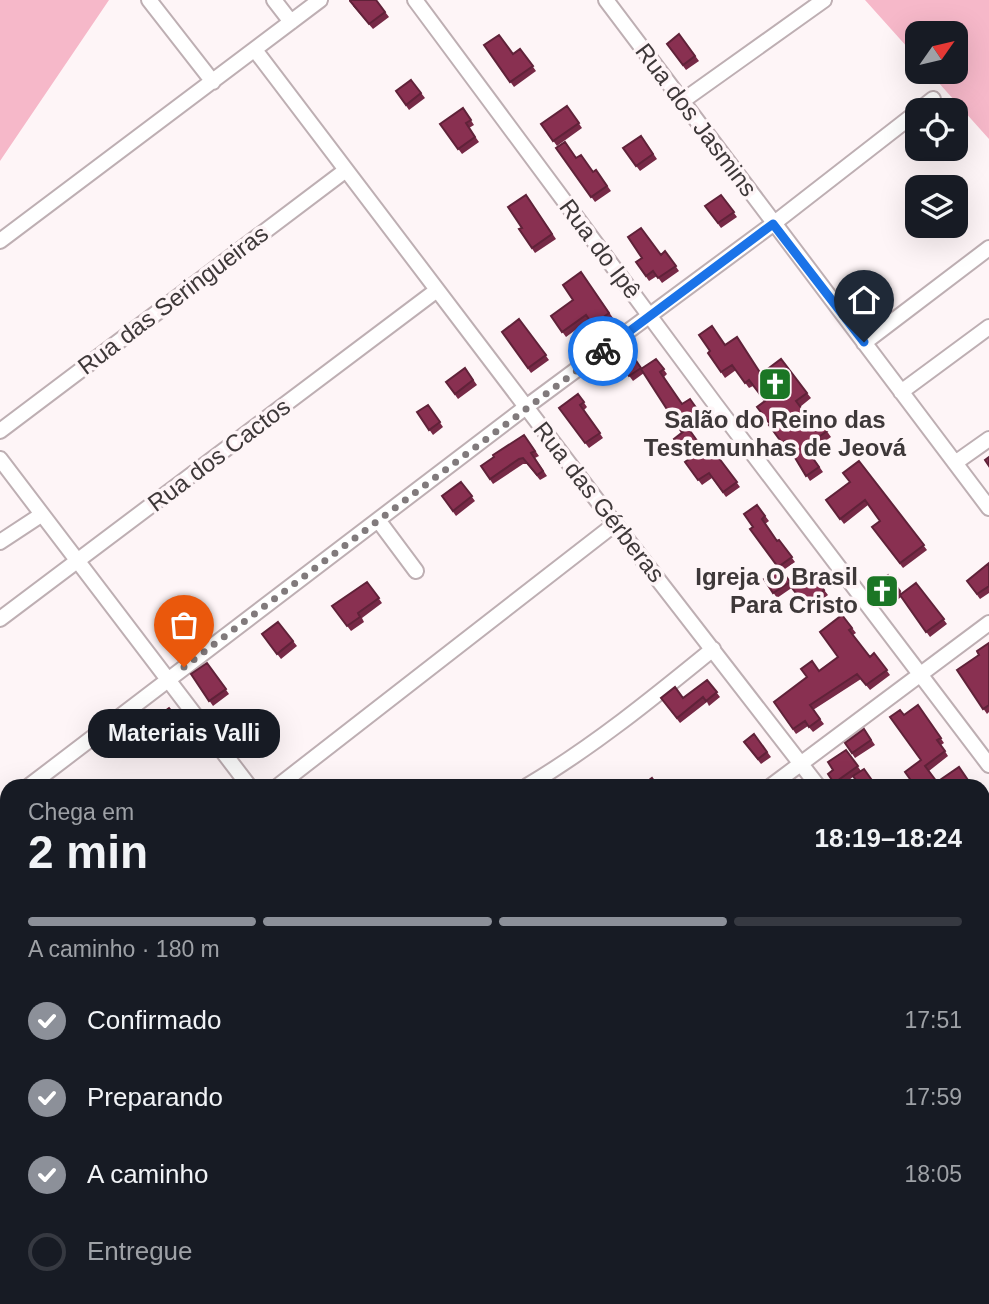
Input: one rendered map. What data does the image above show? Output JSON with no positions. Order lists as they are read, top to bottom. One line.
{"streets":{"street":["Rua dos Jasmins","Rua do Ipê","Rua das Seringueiras","Rua dos Cactos","Rua das Gérberas"]},"crossings":[["Rua das Seringueiras","Rua das Gérberas"],["Rua dos Cactos","Rua das Gérberas"]],"places":{"church":["Salão do Reino das Testemunhas de Jeová","Igreja O Brasil Para Cristo"],"other":["Materiais Valli"]},"north":"top right","page":{"bubble":"Materiais Valli","heading":["2 min","Chega em","18:19–18:24"],"bar":"A caminho · 180 m","list":[["Confirmado","17:51"],["Preparando","17:59"],["A caminho","18:05"],"Entregue"]}}
